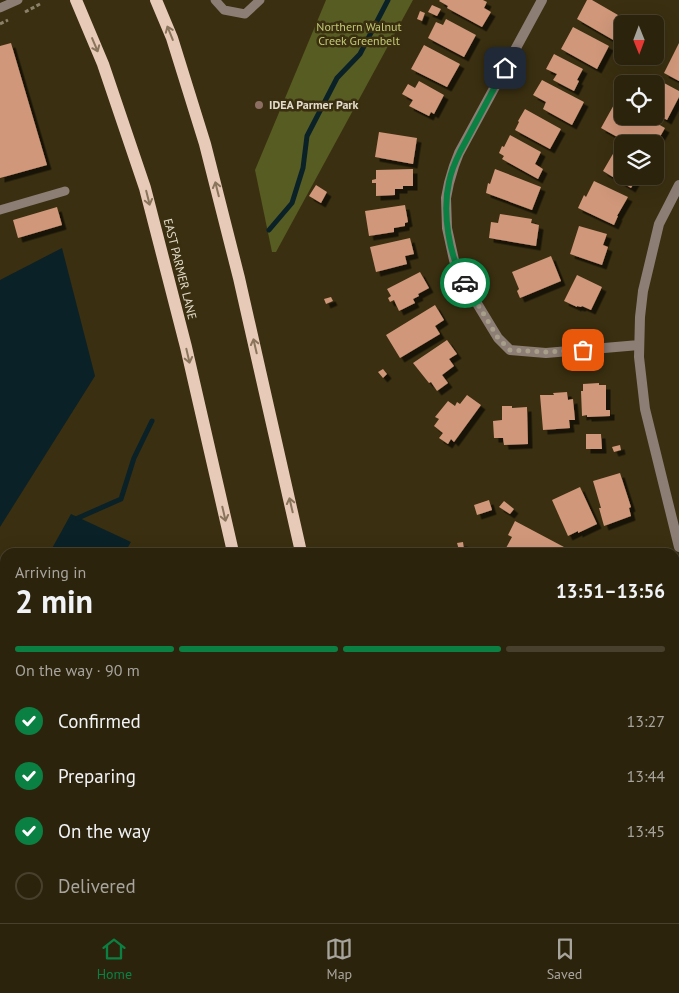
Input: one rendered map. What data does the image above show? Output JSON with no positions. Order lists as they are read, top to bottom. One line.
{"streets":{"main road":["EAST PARMER LANE"]},"parks":["Northern Walnut Creek Greenbelt"],"places":["IDEA Parmer Park"],"north":"bottom","page":{"heading":["2 min","Arriving in","13:51–13:56"],"bar":"On the way · 90 m","list":[["Confirmed","13:27"],["Preparing","13:44"],["On the way","13:45"],"Delivered"],"tabs":["Home","Map","Saved"]}}
